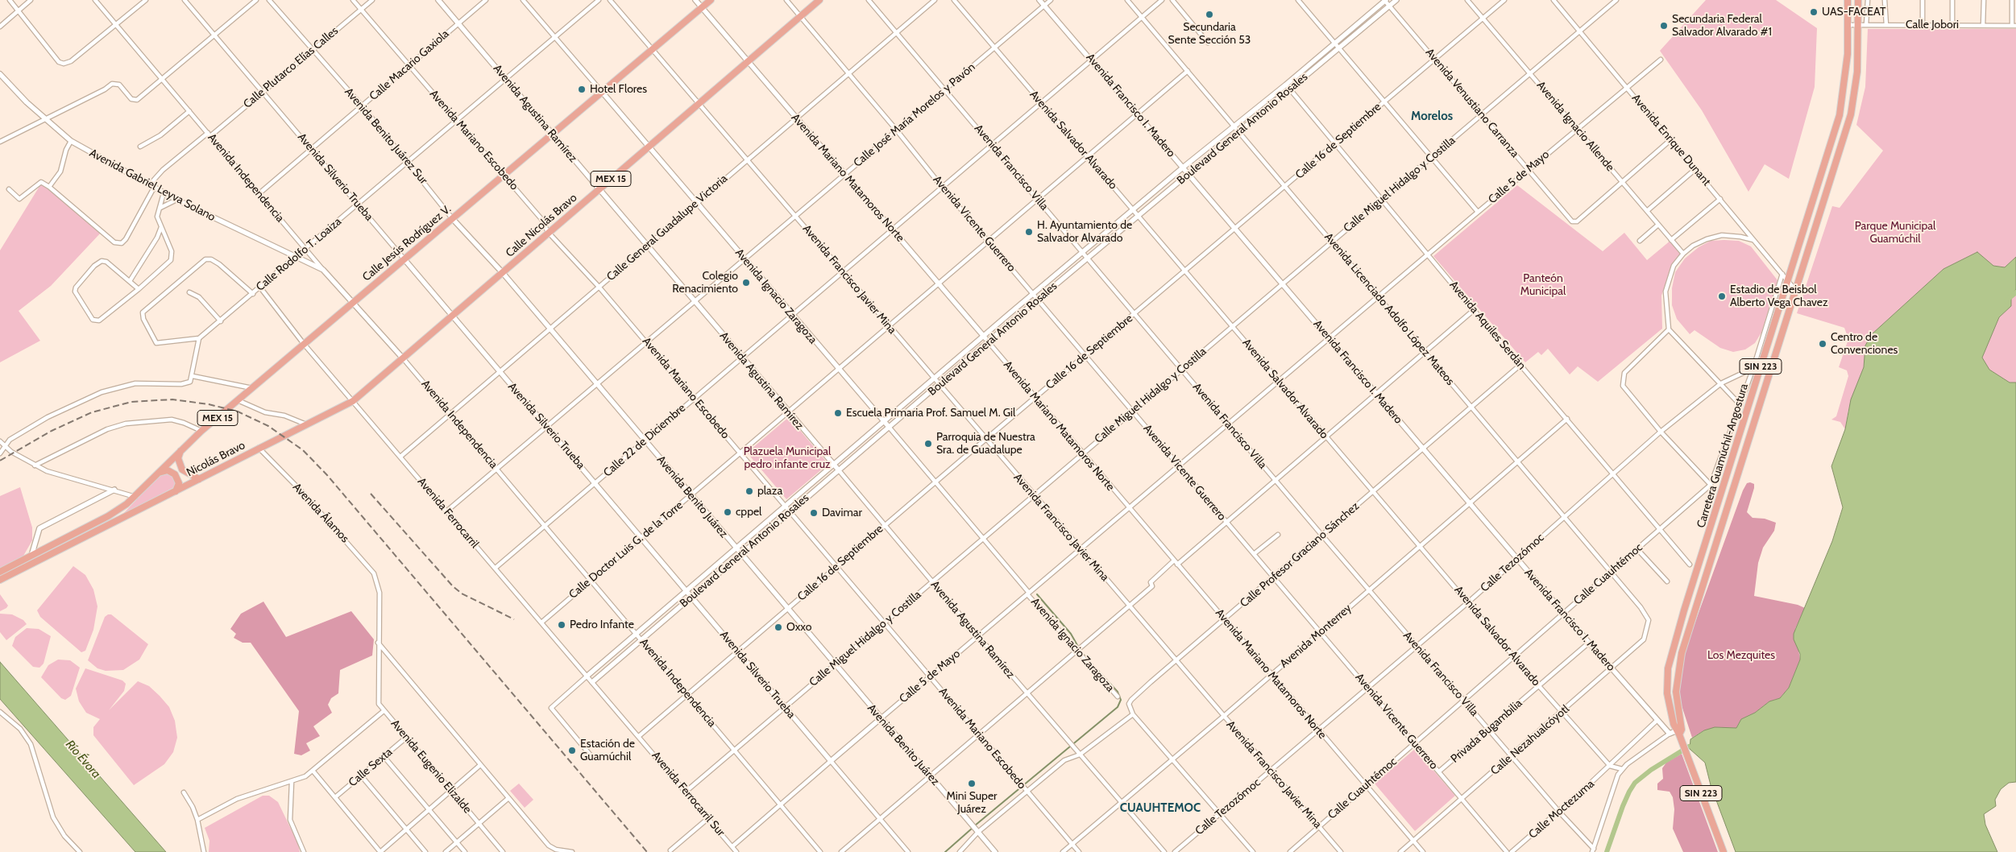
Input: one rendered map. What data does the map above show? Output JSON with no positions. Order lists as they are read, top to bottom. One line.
{"streets":{"main road":["MEX 15","Calle Nicolás Bravo","Calle Jesús Rodríguez V.","SIN 223","Carretera Guamúchil-Angostura","Nicolás Bravo"],"street":["Calle Jobori","Calle Macario Gaxiola","Calle Plutarco Elías Calles","Avenida Venustiano Carranza","Avenida Francisco I. Madero","Avenida Agustina Ramírez","Calle José María Morelos y Pavón","Avenida Ignacio Allende","Boulevard General Antonio Rosales","Avenida Benito Juárez Sur","Avenida Mariano Escobedo","Avenida Salvador Alvarado","Avenida Enrique Dunant","Calle 16 de Septiembre","Avenida Francisco Villa","Avenida Silverio Trueba","Calle 5 de Mayo","Avenida Independencia","Avenida Mariano Matamoros Norte","Calle Miguel Hidalgo y Costilla","Avenida Gabriel Leyva Solano","Avenida Vicente Guerrero","Calle General Guadalupe Victoria","Calle Rodolfo T. Loaiza","Avenida Francisco Javier Mina","Avenida Ignacio Zaragoza","Avenida Licenciado Adolfo López Mateos","Avenida Aquiles Serdán","Calle 22 de Diciembre","Avenida Benito Juárez","Avenida Álamos","Avenida Ferrocarril","Calle Doctor Luis G. de la Torre","Calle Profesor Graciano Sánchez","Calle Tezozómoc","Calle Cuauhtémoc","Avenida Monterrey","Privada Bugambilia","Calle Nezahualcóyotl","Avenida Eugenio Elizalde","Calle Sexta","Avenida Ferrocarril Sur","Calle Moctezuma"]},"crossings":[["Calle Jobori","Carretera Guamúchil-Angostura"],["Calle Macario Gaxiola","Avenida Agustina Ramírez"],["Calle Macario Gaxiola","Avenida Benito Juárez Sur"],["Calle Macario Gaxiola","Avenida Mariano Escobedo"],["Calle Macario Gaxiola","Avenida Silverio Trueba"],["Calle Macario Gaxiola","Avenida Independencia"],["Calle Plutarco Elías Calles","Avenida Benito Juárez Sur"],["Calle Plutarco Elías Calles","Avenida Mariano Escobedo"],["Calle Plutarco Elías Calles","Avenida Silverio Trueba"],["Calle Plutarco Elías Calles","Avenida Independencia"],["Calle Plutarco Elías Calles","Avenida Gabriel Leyva Solano"],["Avenida Venustiano Carranza","Avenida Ignacio Allende"],["Avenida Venustiano Carranza","Boulevard General Antonio Rosales"],["Avenida Venustiano Carranza","Calle 16 de Septiembre"],["Avenida Venustiano Carranza","Calle 5 de Mayo"],["Avenida Venustiano Carranza","Calle Miguel Hidalgo y Costilla"],["Avenida Francisco I. Madero","Calle José María Morelos y Pavón"],["Avenida Francisco I. Madero","Boulevard General Antonio Rosales"],["Avenida Francisco I. Madero","Calle 16 de Septiembre"],["Avenida Francisco I. Madero","Calle 5 de Mayo"],["Avenida Francisco I. Madero","Calle Miguel Hidalgo y Costilla"],["Avenida Francisco I. Madero","Calle 22 de Diciembre"],["Avenida Francisco I. Madero","Calle Doctor Luis G. de la Torre"],["Avenida Francisco I. Madero","Calle Profesor Graciano Sánchez"],["Avenida Francisco I. Madero","Calle Tezozómoc"],["Avenida Francisco I. Madero","Calle Cuauhtémoc"],["Avenida Francisco I. Madero","Avenida Monterrey"],["Avenida Francisco I. Madero","Privada Bugambilia"],["Avenida Francisco I. Madero","Calle Nezahualcóyotl"],["Avenida Francisco I. Madero","Calle Moctezuma"],["Avenida Agustina Ramírez","Calle José María Morelos y Pavón"],["Avenida Agustina Ramírez","Boulevard General Antonio Rosales"],["Avenida Agustina Ramírez","Calle 16 de Septiembre"],["Avenida Agustina Ramírez","Calle 5 de Mayo"],["Avenida Agustina Ramírez","Calle Miguel Hidalgo y Costilla"],["Avenida Agustina Ramírez","Calle Nicolás Bravo"],["Avenida Agustina Ramírez","Calle General Guadalupe Victoria"],["Avenida Agustina Ramírez","Calle Jesús Rodríguez V."],["Avenida Agustina Ramírez","Calle Rodolfo T. Loaiza"],["Avenida Agustina Ramírez","Calle 22 de Diciembre"],["Avenida Agustina Ramírez","Calle Doctor Luis G. de la Torre"],["Avenida Agustina Ramírez","Avenida Monterrey"],["Calle José María Morelos y Pavón","Avenida Mariano Escobedo"],["Calle José María Morelos y Pavón","Avenida Salvador Alvarado"],["Calle José María Morelos y Pavón","Avenida Francisco Villa"],["Calle José María Morelos y Pavón","Avenida Silverio Trueba"],["Calle José María Morelos y Pavón","Avenida Independencia"],["Calle José María Morelos y Pavón","Avenida Mariano Matamoros Norte"],["Calle José María Morelos y Pavón","Avenida Vicente Guerrero"],["Calle José María Morelos y Pavón","Avenida Francisco Javier Mina"],["Calle José María Morelos y Pavón","Avenida Ignacio Zaragoza"],["Calle José María Morelos y Pavón","Avenida Benito Juárez"],["Calle José María Morelos y Pavón","Avenida Ferrocarril"],["Avenida Ignacio Allende","Avenida Enrique Dunant"],["Avenida Ignacio Allende","Calle 16 de Septiembre"],["Avenida Ignacio Allende","Calle 5 de Mayo"],["Avenida Ignacio Allende","Calle Miguel Hidalgo y Costilla"],["Avenida Ignacio Allende","Calle Tezozómoc"],["Avenida Ignacio Allende","Calle Cuauhtémoc"],["Boulevard General Antonio Rosales","Avenida Mariano Escobedo"],["Boulevard General Antonio Rosales","Avenida Salvador Alvarado"],["Boulevard General Antonio Rosales","Avenida Francisco Villa"],["Boulevard General Antonio Rosales","Avenida Silverio Trueba"],["Boulevard General Antonio Rosales","Avenida Independencia"],["Boulevard General Antonio Rosales","Avenida Mariano Matamoros Norte"],["Boulevard General Antonio Rosales","Avenida Vicente Guerrero"],["Boulevard General Antonio Rosales","Avenida Francisco Javier Mina"],["Boulevard General Antonio Rosales","Avenida Ignacio Zaragoza"],["Boulevard General Antonio Rosales","Avenida Licenciado Adolfo López Mateos"],["Boulevard General Antonio Rosales","Avenida Aquiles Serdán"],["Boulevard General Antonio Rosales","Avenida Benito Juárez"],["Boulevard General Antonio Rosales","Avenida Ferrocarril"],["Avenida Benito Juárez Sur","Calle Nicolás Bravo"],["Avenida Benito Juárez Sur","Calle Jesús Rodríguez V."],["Avenida Benito Juárez Sur","Calle Rodolfo T. Loaiza"],["Avenida Benito Juárez Sur","Avenida Benito Juárez"],["Avenida Mariano Escobedo","Calle 16 de Septiembre"],["Avenida Mariano Escobedo","Calle 5 de Mayo"],["Avenida Mariano Escobedo","Calle Miguel Hidalgo y Costilla"],["Avenida Mariano Escobedo","Calle Nicolás Bravo"],["Avenida Mariano Escobedo","Calle General Guadalupe Victoria"],["Avenida Mariano Escobedo","Calle Jesús Rodríguez V."],["Avenida Mariano Escobedo","Calle Rodolfo T. Loaiza"],["Avenida Mariano Escobedo","Calle 22 de Diciembre"],["Avenida Mariano Escobedo","Calle Doctor Luis G. de la Torre"],["Avenida Mariano Escobedo","Avenida Monterrey"],["Avenida Salvador Alvarado","Calle 16 de Septiembre"],["Avenida Salvador Alvarado","Calle 5 de Mayo"],["Avenida Salvador Alvarado","Calle Miguel Hidalgo y Costilla"],["Avenida Salvador Alvarado","Calle 22 de Diciembre"],["Avenida Salvador Alvarado","Calle Doctor Luis G. de la Torre"],["Avenida Salvador Alvarado","Calle Profesor Graciano Sánchez"],["Avenida Salvador Alvarado","Calle Tezozómoc"],["Avenida Salvador Alvarado","Calle Cuauhtémoc"],["Avenida Salvador Alvarado","Avenida Monterrey"],["Avenida Salvador Alvarado","Privada Bugambilia"],["Avenida Salvador Alvarado","Calle Nezahualcóyotl"],["Avenida Salvador Alvarado","Calle Moctezuma"],["Avenida Enrique Dunant","Calle 5 de Mayo"],["Avenida Enrique Dunant","Calle Miguel Hidalgo y Costilla"],["Avenida Enrique Dunant","Carretera Guamúchil-Angostura"],["Avenida Enrique Dunant","Calle Tezozómoc"],["Avenida Enrique Dunant","Calle Cuauhtémoc"],["Calle 16 de Septiembre","Avenida Francisco Villa"],["Calle 16 de Septiembre","Avenida Silverio Trueba"],["Calle 16 de Septiembre","Avenida Independencia"],["Calle 16 de Septiembre","Avenida Mariano Matamoros Norte"],["Calle 16 de Septiembre","Avenida Vicente Guerrero"],["Calle 16 de Septiembre","Avenida Francisco Javier Mina"],["Calle 16 de Septiembre","Avenida Ignacio Zaragoza"],["Calle 16 de Septiembre","Avenida Licenciado Adolfo López Mateos"],["Calle 16 de Septiembre","Avenida Aquiles Serdán"],["Calle 16 de Septiembre","Avenida Benito Juárez"],["Calle 16 de Septiembre","Avenida Ferrocarril"],["Calle 16 de Septiembre","Avenida Ferrocarril Sur"],["Avenida Francisco Villa","Calle 5 de Mayo"],["Avenida Francisco Villa","Calle Miguel Hidalgo y Costilla"],["Avenida Francisco Villa","Calle General Guadalupe Victoria"],["Avenida Francisco Villa","Calle 22 de Diciembre"],["Avenida Francisco Villa","Calle Doctor Luis G. de la Torre"],["Avenida Francisco Villa","Calle Profesor Graciano Sánchez"],["Avenida Francisco Villa","Calle Tezozómoc"],["Avenida Francisco Villa","Calle Cuauhtémoc"],["Avenida Francisco Villa","Avenida Monterrey"],["Avenida Francisco Villa","Privada Bugambilia"],["Avenida Francisco Villa","Calle Nezahualcóyotl"],["Avenida Francisco Villa","Calle Moctezuma"],["Avenida Silverio Trueba","Calle 5 de Mayo"],["Avenida Silverio Trueba","Calle Miguel Hidalgo y Costilla"],["Avenida Silverio Trueba","Calle Nicolás Bravo"],["Avenida Silverio Trueba","Calle General Guadalupe Victoria"],["Avenida Silverio Trueba","Calle Jesús Rodríguez V."],["Avenida Silverio Trueba","Calle Rodolfo T. Loaiza"],["Avenida Silverio Trueba","Calle 22 de Diciembre"],["Avenida Silverio Trueba","Calle Doctor Luis G. de la Torre"],["Calle 5 de Mayo","Avenida Independencia"],["Calle 5 de Mayo","Avenida Mariano Matamoros Norte"],["Calle 5 de Mayo","Avenida Vicente Guerrero"],["Calle 5 de Mayo","Avenida Francisco Javier Mina"],["Calle 5 de Mayo","Avenida Ignacio Zaragoza"],["Calle 5 de Mayo","Avenida Licenciado Adolfo López Mateos"],["Calle 5 de Mayo","Avenida Aquiles Serdán"],["Calle 5 de Mayo","Avenida Benito Juárez"],["Calle 5 de Mayo","Avenida Ferrocarril Sur"],["Avenida Independencia","Calle Miguel Hidalgo y Costilla"],["Avenida Independencia","Avenida Gabriel Leyva Solano"],["Avenida Independencia","Calle Nicolás Bravo"],["Avenida Independencia","Calle General Guadalupe Victoria"],["Avenida Independencia","Calle Jesús Rodríguez V."],["Avenida Independencia","Calle Rodolfo T. Loaiza"],["Avenida Independencia","Calle 22 de Diciembre"],["Avenida Independencia","Calle Doctor Luis G. de la Torre"],["Avenida Mariano Matamoros Norte","Calle Miguel Hidalgo y Costilla"],["Avenida Mariano Matamoros Norte","Calle Nicolás Bravo"],["Avenida Mariano Matamoros Norte","Calle General Guadalupe Victoria"],["Avenida Mariano Matamoros Norte","Calle Jesús Rodríguez V."],["Avenida Mariano Matamoros Norte","Calle 22 de Diciembre"],["Avenida Mariano Matamoros Norte","Calle Doctor Luis G. de la Torre"],["Avenida Mariano Matamoros Norte","Calle Profesor Graciano Sánchez"],["Avenida Mariano Matamoros Norte","Calle Tezozómoc"],["Avenida Mariano Matamoros Norte","Calle Cuauhtémoc"],["Avenida Mariano Matamoros Norte","Avenida Monterrey"],["Avenida Mariano Matamoros Norte","Calle Nezahualcóyotl"],["MEX 15","Calle Jesús Rodríguez V."],["MEX 15","Nicolás Bravo"],["Calle Miguel Hidalgo y Costilla","Avenida Vicente Guerrero"],["Calle Miguel Hidalgo y Costilla","Avenida Francisco Javier Mina"],["Calle Miguel Hidalgo y Costilla","Avenida Ignacio Zaragoza"],["Calle Miguel Hidalgo y Costilla","Avenida Licenciado Adolfo López Mateos"],["Calle Miguel Hidalgo y Costilla","Avenida Aquiles Serdán"],["Calle Miguel Hidalgo y Costilla","Avenida Benito Juárez"],["Calle Miguel Hidalgo y Costilla","Avenida Ferrocarril Sur"],["Avenida Gabriel Leyva Solano","Calle Rodolfo T. Loaiza"],["Avenida Vicente Guerrero","Calle Nicolás Bravo"],["Avenida Vicente Guerrero","Calle General Guadalupe Victoria"],["Avenida Vicente Guerrero","Calle 22 de Diciembre"],["Avenida Vicente Guerrero","Calle Doctor Luis G. de la Torre"],["Avenida Vicente Guerrero","Calle Profesor Graciano Sánchez"],["Avenida Vicente Guerrero","Calle Tezozómoc"],["Avenida Vicente Guerrero","Calle Cuauhtémoc"],["Avenida Vicente Guerrero","Avenida Monterrey"],["Avenida Vicente Guerrero","Privada Bugambilia"],["Avenida Vicente Guerrero","Calle Nezahualcóyotl"],["Calle Nicolás Bravo","Avenida Francisco Javier Mina"],["Calle Nicolás Bravo","Avenida Ignacio Zaragoza"],["Calle Nicolás Bravo","Nicolás Bravo"],["Calle Nicolás Bravo","Avenida Benito Juárez"],["Calle Nicolás Bravo","Avenida Ferrocarril"],["Calle General Guadalupe Victoria","Avenida Francisco Javier Mina"],["Calle General Guadalupe Victoria","Avenida Ignacio Zaragoza"],["Calle General Guadalupe Victoria","Avenida Benito Juárez"],["Calle General Guadalupe Victoria","Avenida Ferrocarril"],["Calle Jesús Rodríguez V.","Avenida Francisco Javier Mina"],["Calle Jesús Rodríguez V.","Avenida Ignacio Zaragoza"],["Calle Jesús Rodríguez V.","Nicolás Bravo"],["Calle Jesús Rodríguez V.","Avenida Ferrocarril"],["Calle Rodolfo T. Loaiza","Avenida Ignacio Zaragoza"],["Calle Rodolfo T. Loaiza","Avenida Ferrocarril"],["Avenida Francisco Javier Mina","Calle 22 de Diciembre"],["Avenida Francisco Javier Mina","Calle Doctor Luis G. de la Torre"],["Avenida Francisco Javier Mina","Calle Profesor Graciano Sánchez"],["Avenida Francisco Javier Mina","Calle Tezozómoc"],["Avenida Francisco Javier Mina","Calle Cuauhtémoc"],["Avenida Francisco Javier Mina","Avenida Monterrey"],["Avenida Ignacio Zaragoza","Calle 22 de Diciembre"],["Avenida Ignacio Zaragoza","Calle Doctor Luis G. de la Torre"],["Avenida Licenciado Adolfo López Mateos","Calle 22 de Diciembre"],["Avenida Licenciado Adolfo López Mateos","Calle Doctor Luis G. de la Torre"],["Avenida Licenciado Adolfo López Mateos","Calle Profesor Graciano Sánchez"],["Avenida Licenciado Adolfo López Mateos","Calle Tezozómoc"],["Avenida Licenciado Adolfo López Mateos","Calle Cuauhtémoc"],["Avenida Licenciado Adolfo López Mateos","Avenida Monterrey"],["Avenida Licenciado Adolfo López Mateos","Calle Nezahualcóyotl"],["Avenida Aquiles Serdán","Calle Profesor Graciano Sánchez"],["Avenida Aquiles Serdán","Calle Tezozómoc"],["Avenida Aquiles Serdán","Calle Cuauhtémoc"],["Avenida Aquiles Serdán","Avenida Monterrey"],["SIN 223","Carretera Guamúchil-Angostura"],["Calle 22 de Diciembre","Avenida Benito Juárez"],["Calle 22 de Diciembre","Avenida Ferrocarril"],["Nicolás Bravo","Avenida Álamos"],["Avenida Benito Juárez","Calle Doctor Luis G. de la Torre"],["Avenida Álamos","Avenida Eugenio Elizalde"],["Avenida Ferrocarril","Calle Doctor Luis G. de la Torre"],["Avenida Ferrocarril","Avenida Ferrocarril Sur"],["Calle Tezozómoc","Calle Cuauhtémoc"],["Avenida Eugenio Elizalde","Calle Sexta"]],"districts":["Morelos","CUAUHTEMOC"],"water":["Río Évora"],"parks":["Parque Municipal Guamúchil","Panteón Municipal","Plazuela Municipal pedro infante cruz","Los Mezquites"],"places":["UAS-FACEAT","Secundaria Sente Sección 53","Secundaria Federal Salvador Alvarado #1","Hotel Flores","H. Ayuntamiento de Salvador Alvarado","Colegio Renacimiento","Estadio de Beisbol Alberto Vega Chavez","Centro de Convenciones","Escuela Primaria Prof. Samuel M. Gil","Parroquia de Nuestra Sra. de Guadalupe","plaza","cppel","Davimar","Pedro Infante","Oxxo","Estación de Guamúchil","Mini Super Juárez"]}
